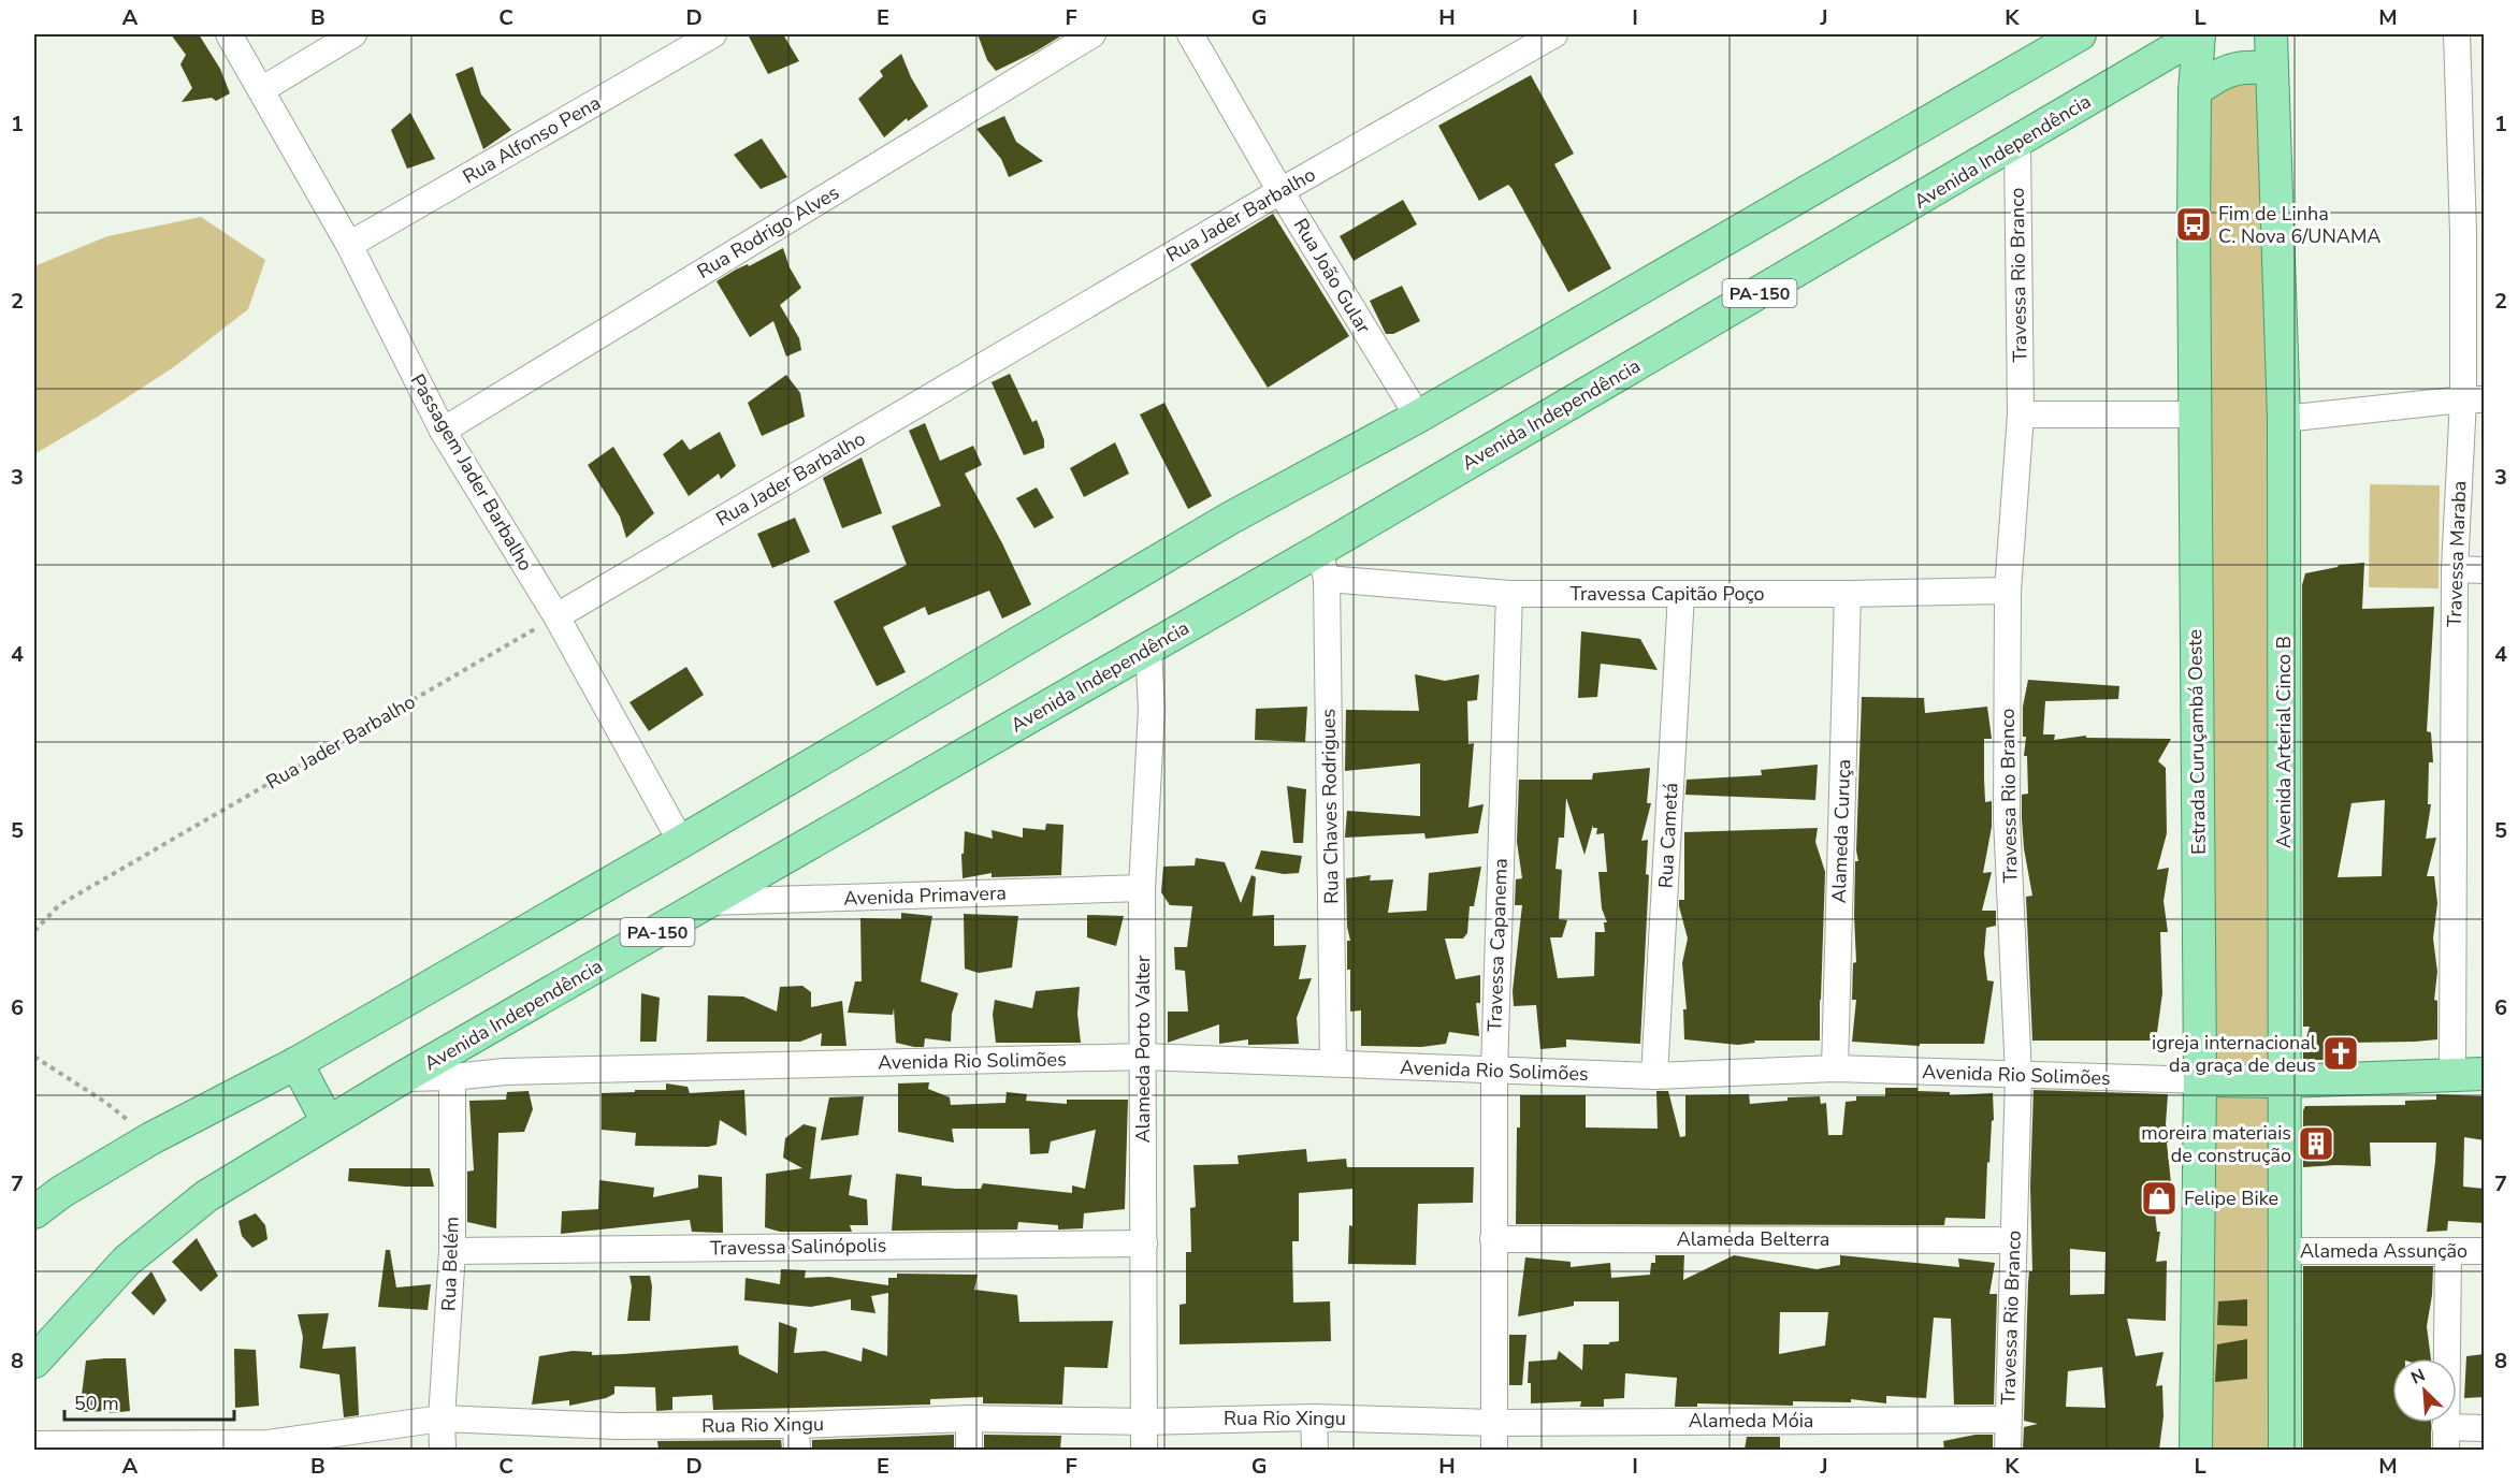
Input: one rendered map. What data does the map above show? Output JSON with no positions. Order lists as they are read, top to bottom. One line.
{"streets":{"main road":["Avenida Independência","PA-150","Estrada Curuçambá Oeste","Avenida Arterial Cinco B","Avenida Rio Solimões"],"street":["Rua Alfonso Pena","Rua Jader Barbalho","Rua Rodrigo Alves","Travessa Rio Branco","Rua João Gular","Passagem Jader Barbalho","Travessa Maraba","Travessa Capitão Poço","Rua Chaves Rodrigues","Alameda Curuça","Rua Cametá","Avenida Primavera","Travessa Capanema","Alameda Porto Valter","Alameda Belterra","Travessa Salinópolis","Alameda Assunção","Rua Belém","Rua Rio Xingu","Alameda Móia"]},"crossings":[["Rua Alfonso Pena","Passagem Jader Barbalho"],["Avenida Independência","Travessa Rio Branco"],["Avenida Independência","Travessa Capitão Poço"],["Avenida Independência","Estrada Curuçambá Oeste"],["Avenida Independência","Rua Chaves Rodrigues"],["Avenida Independência","Avenida Primavera"],["Avenida Independência","Alameda Porto Valter"],["Rua Jader Barbalho","Rua João Gular"],["Rua Jader Barbalho","Passagem Jader Barbalho"],["Rua Rodrigo Alves","Passagem Jader Barbalho"],["Travessa Rio Branco","Travessa Capitão Poço"],["Travessa Rio Branco","Avenida Rio Solimões"],["Travessa Rio Branco","Alameda Belterra"],["Travessa Rio Branco","Alameda Móia"],["Travessa Maraba","Avenida Rio Solimões"],["Travessa Capitão Poço","Rua Chaves Rodrigues"],["Travessa Capitão Poço","Alameda Curuça"],["Travessa Capitão Poço","Rua Cametá"],["Travessa Capitão Poço","Travessa Capanema"],["Estrada Curuçambá Oeste","Avenida Rio Solimões"],["Avenida Arterial Cinco B","Avenida Rio Solimões"],["Avenida Arterial Cinco B","Alameda Assunção"],["Rua Chaves Rodrigues","Avenida Rio Solimões"],["Alameda Curuça","Avenida Rio Solimões"],["Rua Cametá","Avenida Rio Solimões"],["Avenida Primavera","Alameda Porto Valter"],["Travessa Capanema","Avenida Rio Solimões"],["Travessa Capanema","Alameda Belterra"],["Travessa Capanema","Rua Rio Xingu"],["Travessa Capanema","Alameda Móia"],["Alameda Porto Valter","Avenida Rio Solimões"],["Alameda Porto Valter","Travessa Salinópolis"],["Alameda Porto Valter","Rua Rio Xingu"],["Avenida Rio Solimões","Rua Belém"],["Travessa Salinópolis","Rua Belém"],["Rua Belém","Rua Rio Xingu"],["Rua Rio Xingu","Alameda Móia"]],"places":{"bus stop":["Fim de Linha C. Nova 6/UNAMA"],"church":["igreja internacional da graça de deus"],"building":["moreira materiais de construção"],"shop":["Felipe Bike"]},"scale_bar":"50 m","north":"top left","grid":{"columns":["A","B","C","D","E","F","G","H","I","J","K","L","M"],"rows":["1","2","3","4","5","6","7","8"]}}
